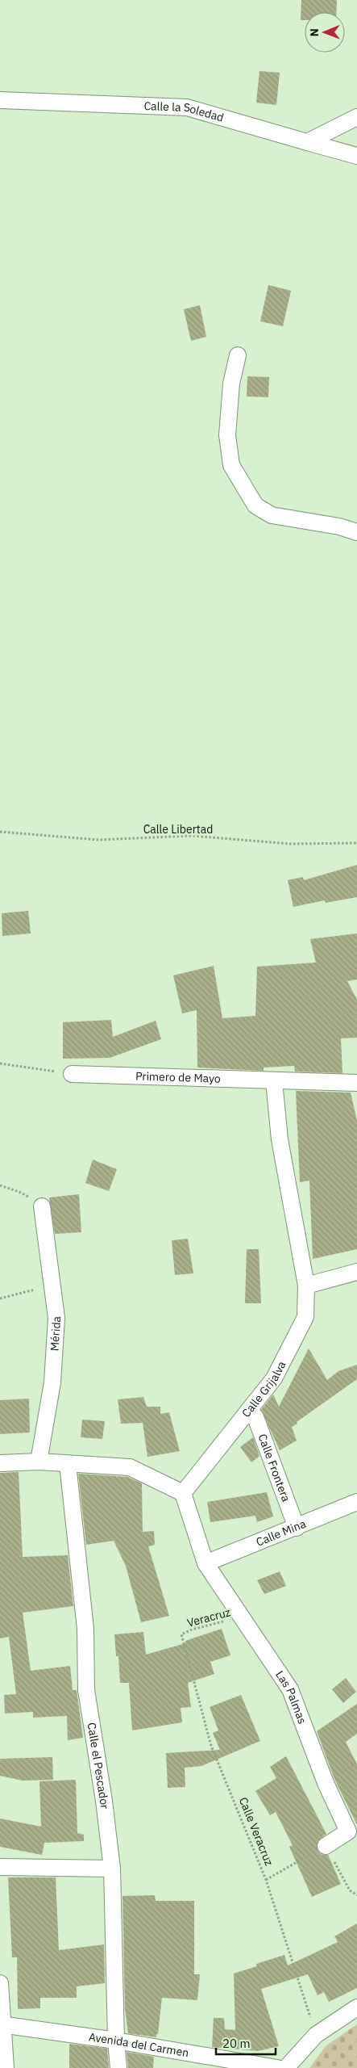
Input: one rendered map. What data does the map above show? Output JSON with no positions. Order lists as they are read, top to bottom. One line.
{"streets":{"street":["Calle la Soledad","Primero de Mayo","Mérida","Calle Grijalva","Calle Frontera","Calle Mina","Las Palmas","Calle el Pescador","Avenida del Carmen"],"path":["Calle Libertad","Veracruz","Calle Veracruz"]},"crossings":[["Primero de Mayo","Calle Grijalva"],["Calle Grijalva","Calle Frontera"],["Calle Grijalva","Las Palmas"],["Calle Frontera","Calle Mina"],["Calle Mina","Las Palmas"],["Veracruz","Las Palmas"],["Veracruz","Calle Veracruz"],["Calle el Pescador","Avenida del Carmen"]],"scale_bar":"20 m","north":"left"}
